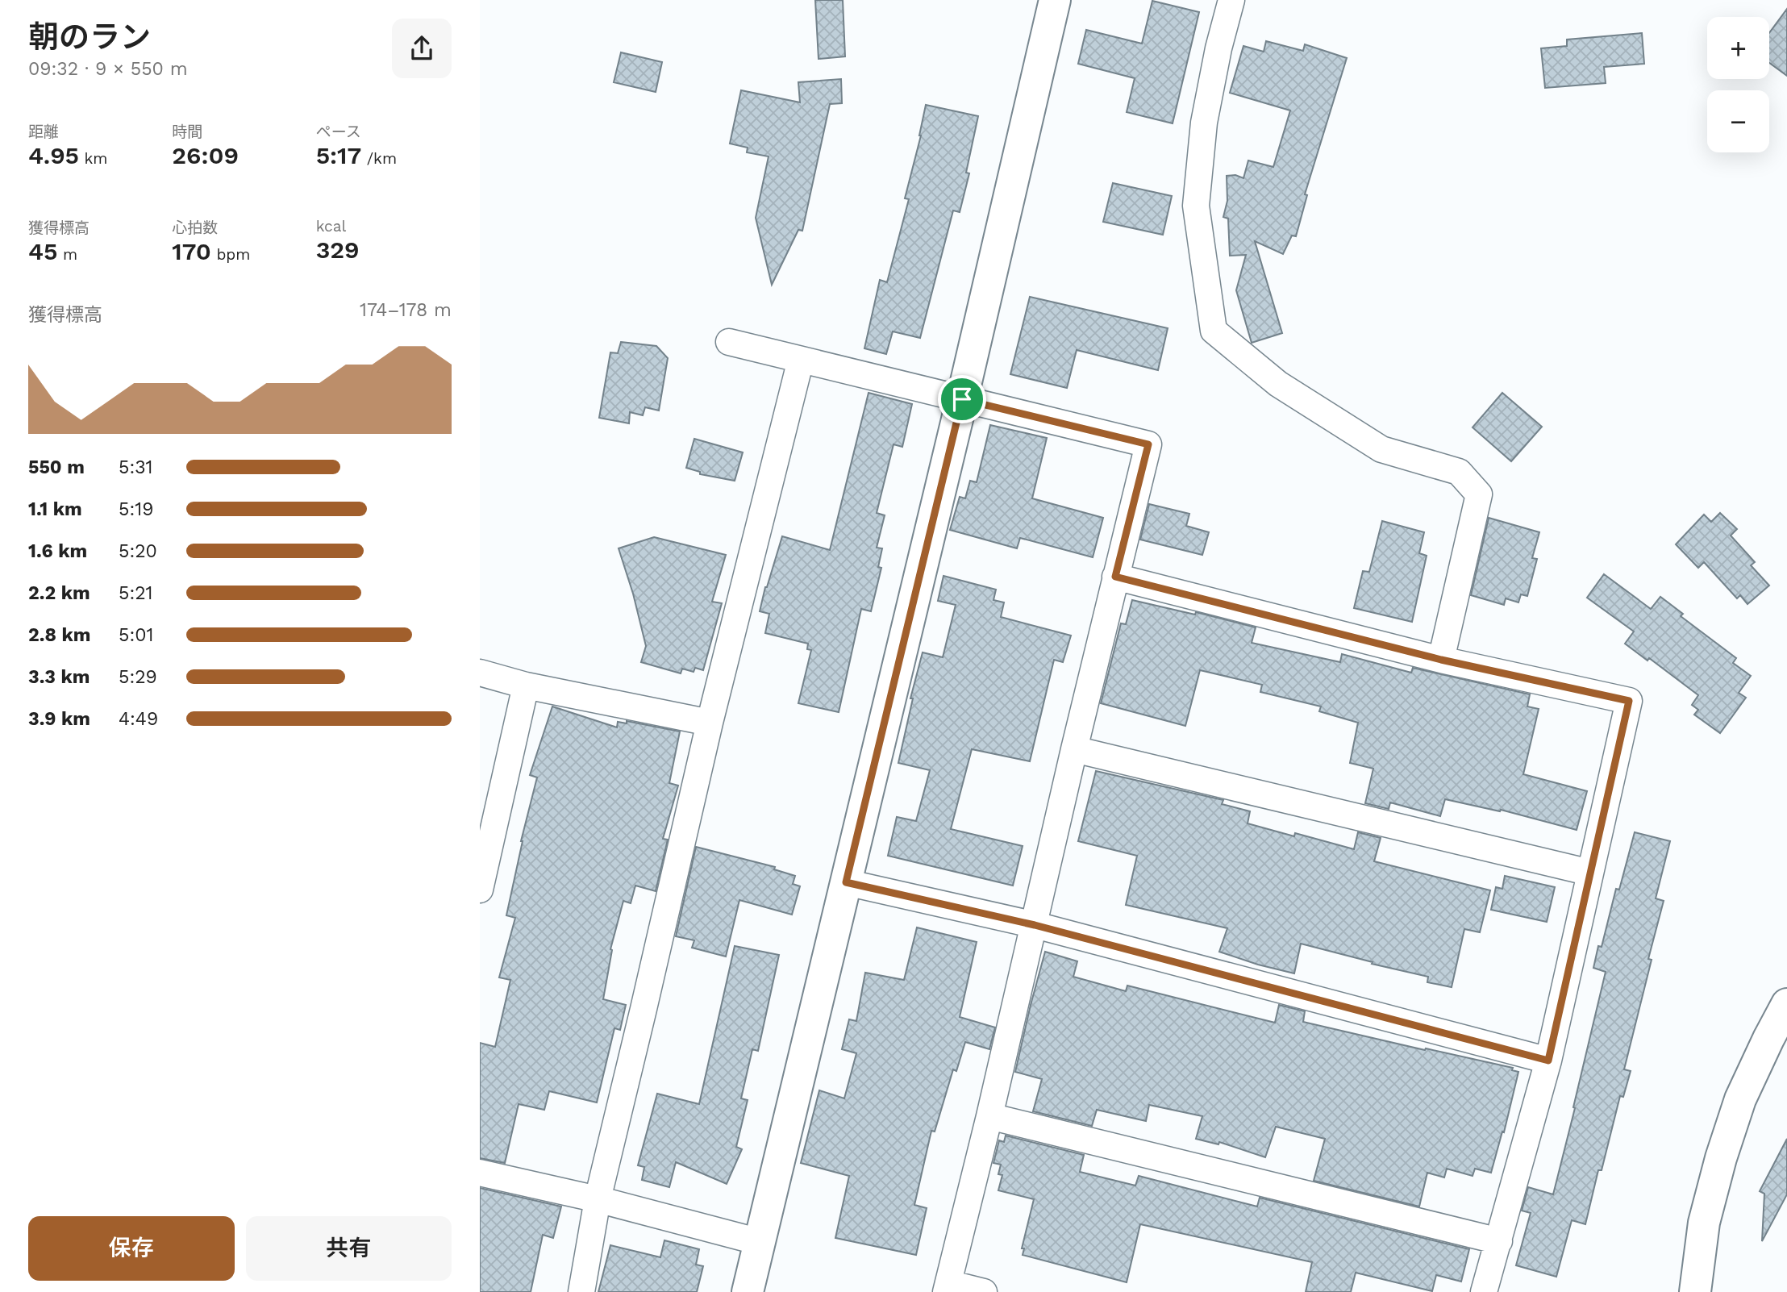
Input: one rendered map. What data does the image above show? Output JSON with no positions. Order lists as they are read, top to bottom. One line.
{"page":{"heading":["朝のラン","09:32 · 9 × 550 m"],"map_buttons":["+","−"],"stats":[["距離","4.95 km"],["時間","26:09"],["ペース","5:17 /km"],["獲得標高","45 m"],["心拍数","170 bpm"],["kcal","329"]],"chart":["獲得標高","174–178 m"],"list":[{"name":"550 m","note":"5:31"},{"name":"1.1 km","note":"5:19"},{"name":"1.6 km","note":"5:20"},{"name":"2.2 km","note":"5:21"},{"name":"2.8 km","note":"5:01"},{"name":"3.3 km","note":"5:29"},{"name":"3.9 km","note":"4:49"}],"buttons":["保存","共有"]}}
